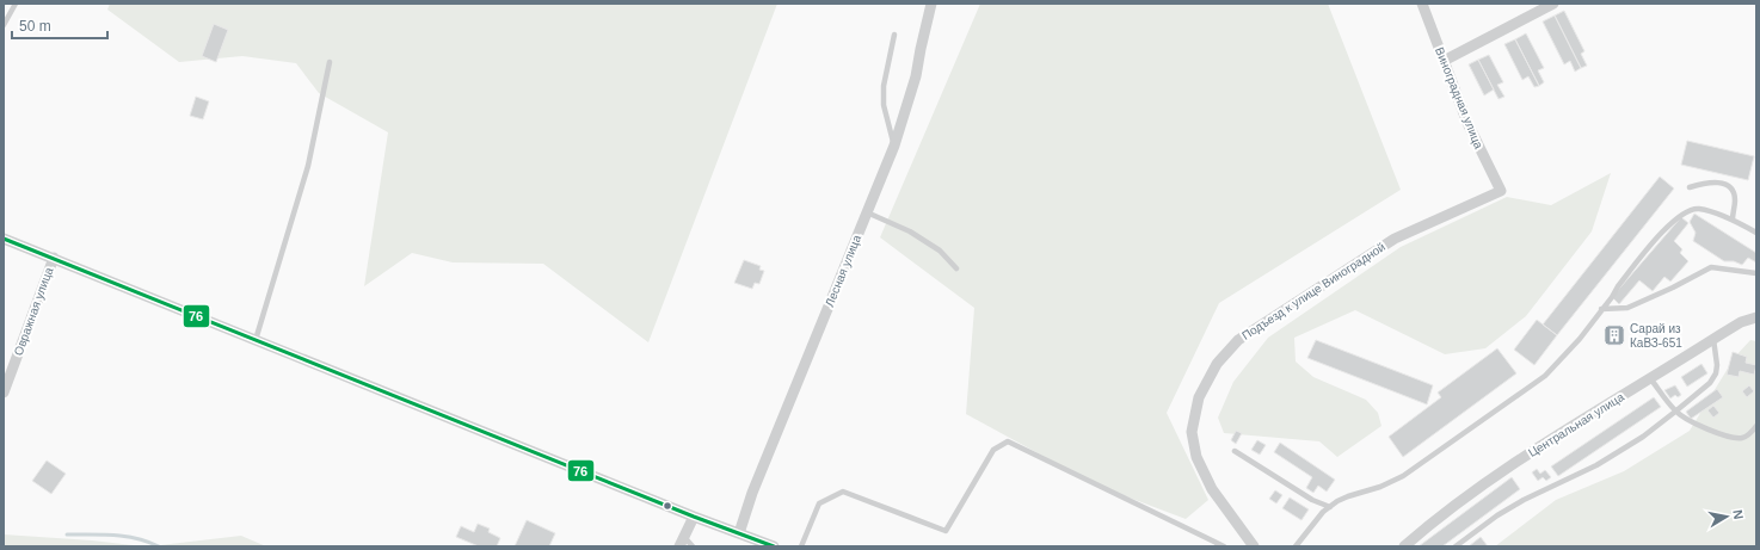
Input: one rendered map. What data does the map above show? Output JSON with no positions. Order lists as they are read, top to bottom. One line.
{"streets":{"street":["Виноградная улица","Лесная улица","Подъезд к улице Виноградной","Овражная улица","Центральная улица"]},"crossings":[["Виноградная улица","Подъезд к улице Виноградной"]],"places":{"building":["Сарай из КаВЗ-651"]},"lines":["transit line 76"],"scale_bar":"50 m","north":"right"}
